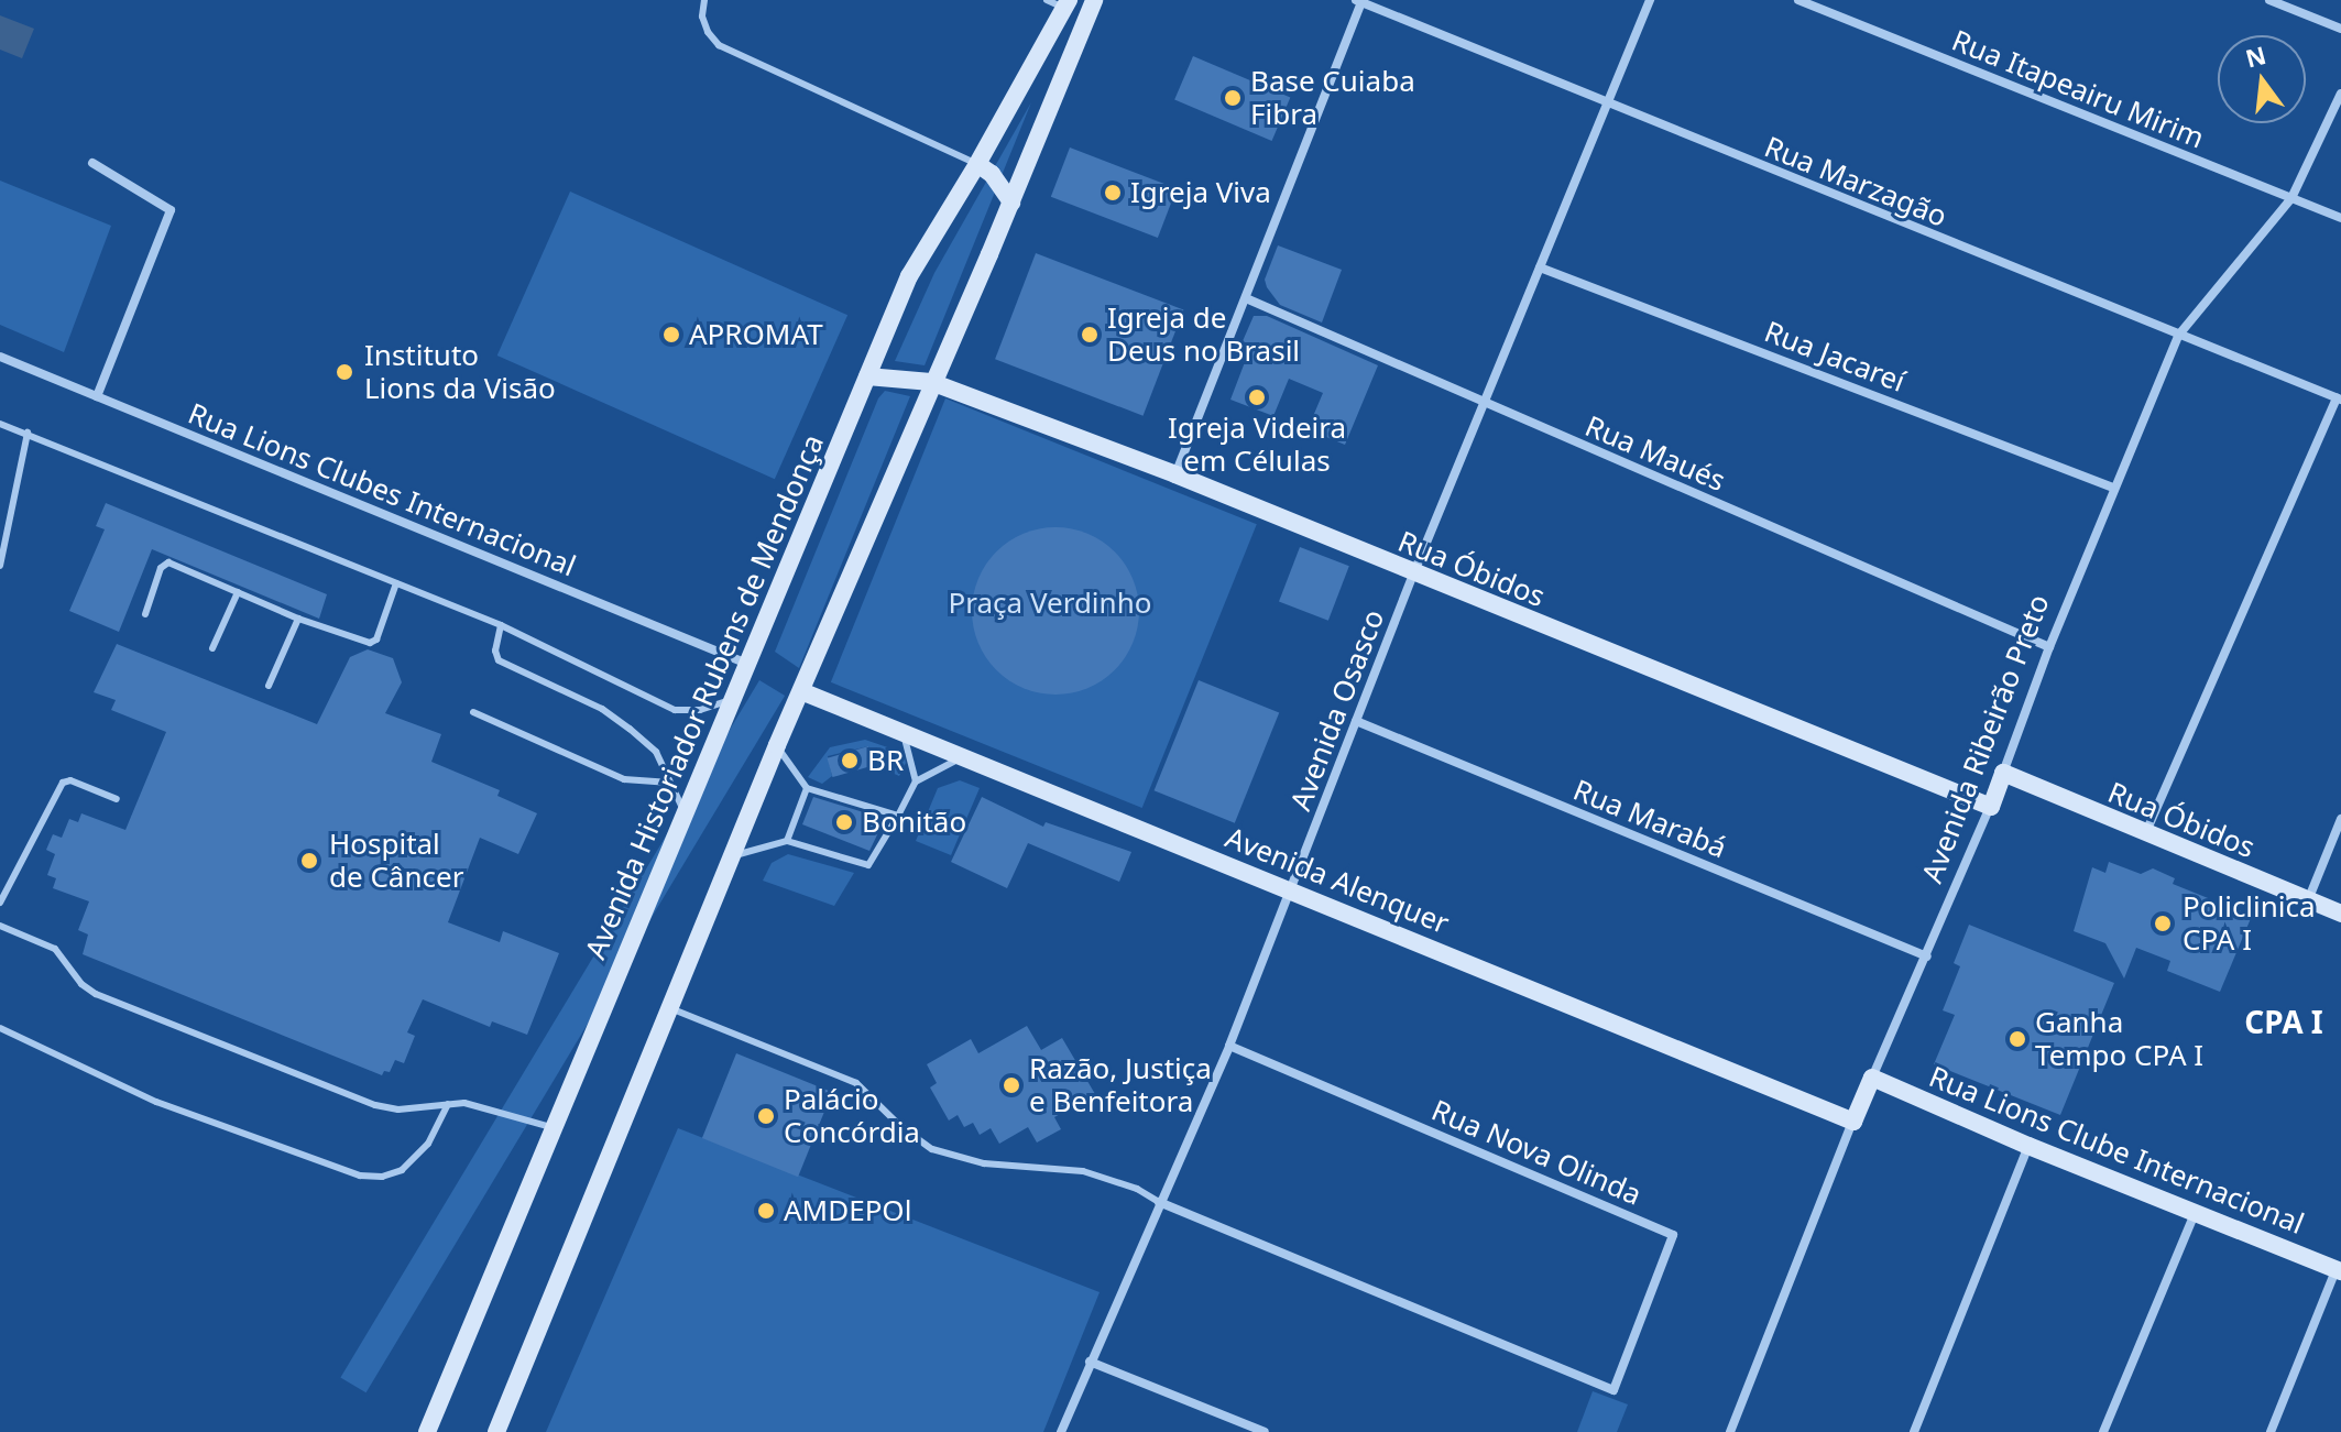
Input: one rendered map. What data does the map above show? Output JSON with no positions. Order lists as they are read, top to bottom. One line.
{"streets":{"street":["Rua Itapeairu Mirim","Rua Marzagão","Rua Jacareí","Rua Maués","Rua Lions Clubes Internacional","Rua Óbidos","Avenida Historiador Rubens de Mendonça","Avenida Osasco","Avenida Ribeirão Preto","Rua Marabá","Avenida Alenquer","Rua Lions Clube Internacional","Rua Nova Olinda"]},"crossings":[["Rua Itapeairu Mirim","Avenida Ribeirão Preto"],["Rua Marzagão","Avenida Osasco"],["Rua Marzagão","Avenida Ribeirão Preto"],["Rua Jacareí","Avenida Osasco"],["Rua Jacareí","Avenida Ribeirão Preto"],["Rua Maués","Avenida Osasco"],["Rua Maués","Avenida Ribeirão Preto"],["Rua Lions Clubes Internacional","Avenida Historiador Rubens de Mendonça"],["Rua Óbidos","Avenida Historiador Rubens de Mendonça"],["Rua Óbidos","Avenida Osasco"],["Rua Óbidos","Avenida Ribeirão Preto"],["Avenida Osasco","Rua Marabá"],["Avenida Osasco","Avenida Alenquer"],["Avenida Osasco","Rua Nova Olinda"],["Avenida Ribeirão Preto","Rua Marabá"],["Avenida Ribeirão Preto","Avenida Alenquer"],["Avenida Ribeirão Preto","Rua Lions Clube Internacional"]],"districts":["CPA I"],"parks":["Praça Verdinho"],"places":["Base Cuiaba Fibra","Igreja Viva","APROMAT","Igreja de Deus no Brasil","Instituto Lions da Visão","Igreja Videira em Células","BR","Bonitão","Hospital de Câncer","Policlinica CPA I","Ganha Tempo CPA I","Razão, Justiça e Benfeitora","Palácio Concórdia","AMDEPOl"],"north":"top"}
